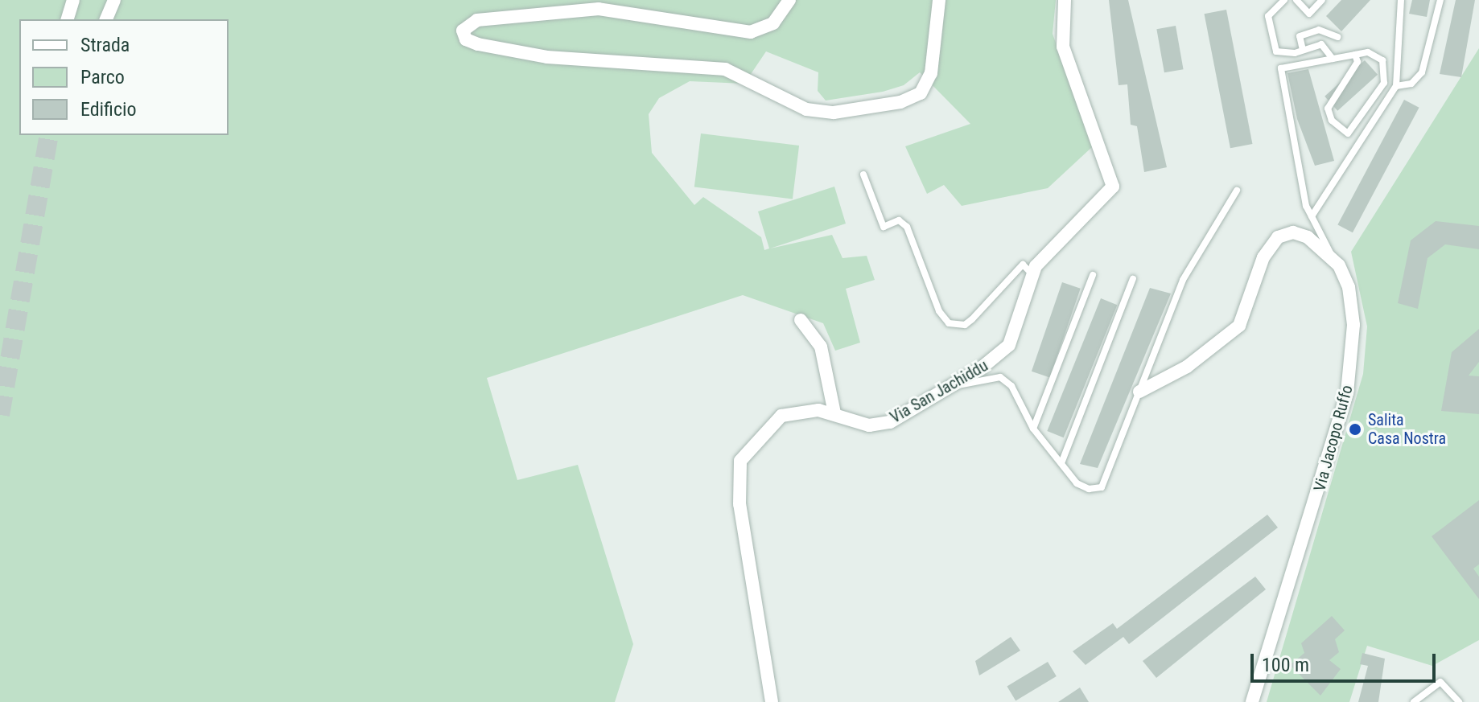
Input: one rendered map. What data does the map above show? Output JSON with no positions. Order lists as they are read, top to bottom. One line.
{"streets":{"street":["Via San Jachiddu","Via Jacopo Ruffo"]},"places":["Salita Casa Nostra"],"legend":["Strada","Parco","Edificio"],"scale_bar":"100 m"}
